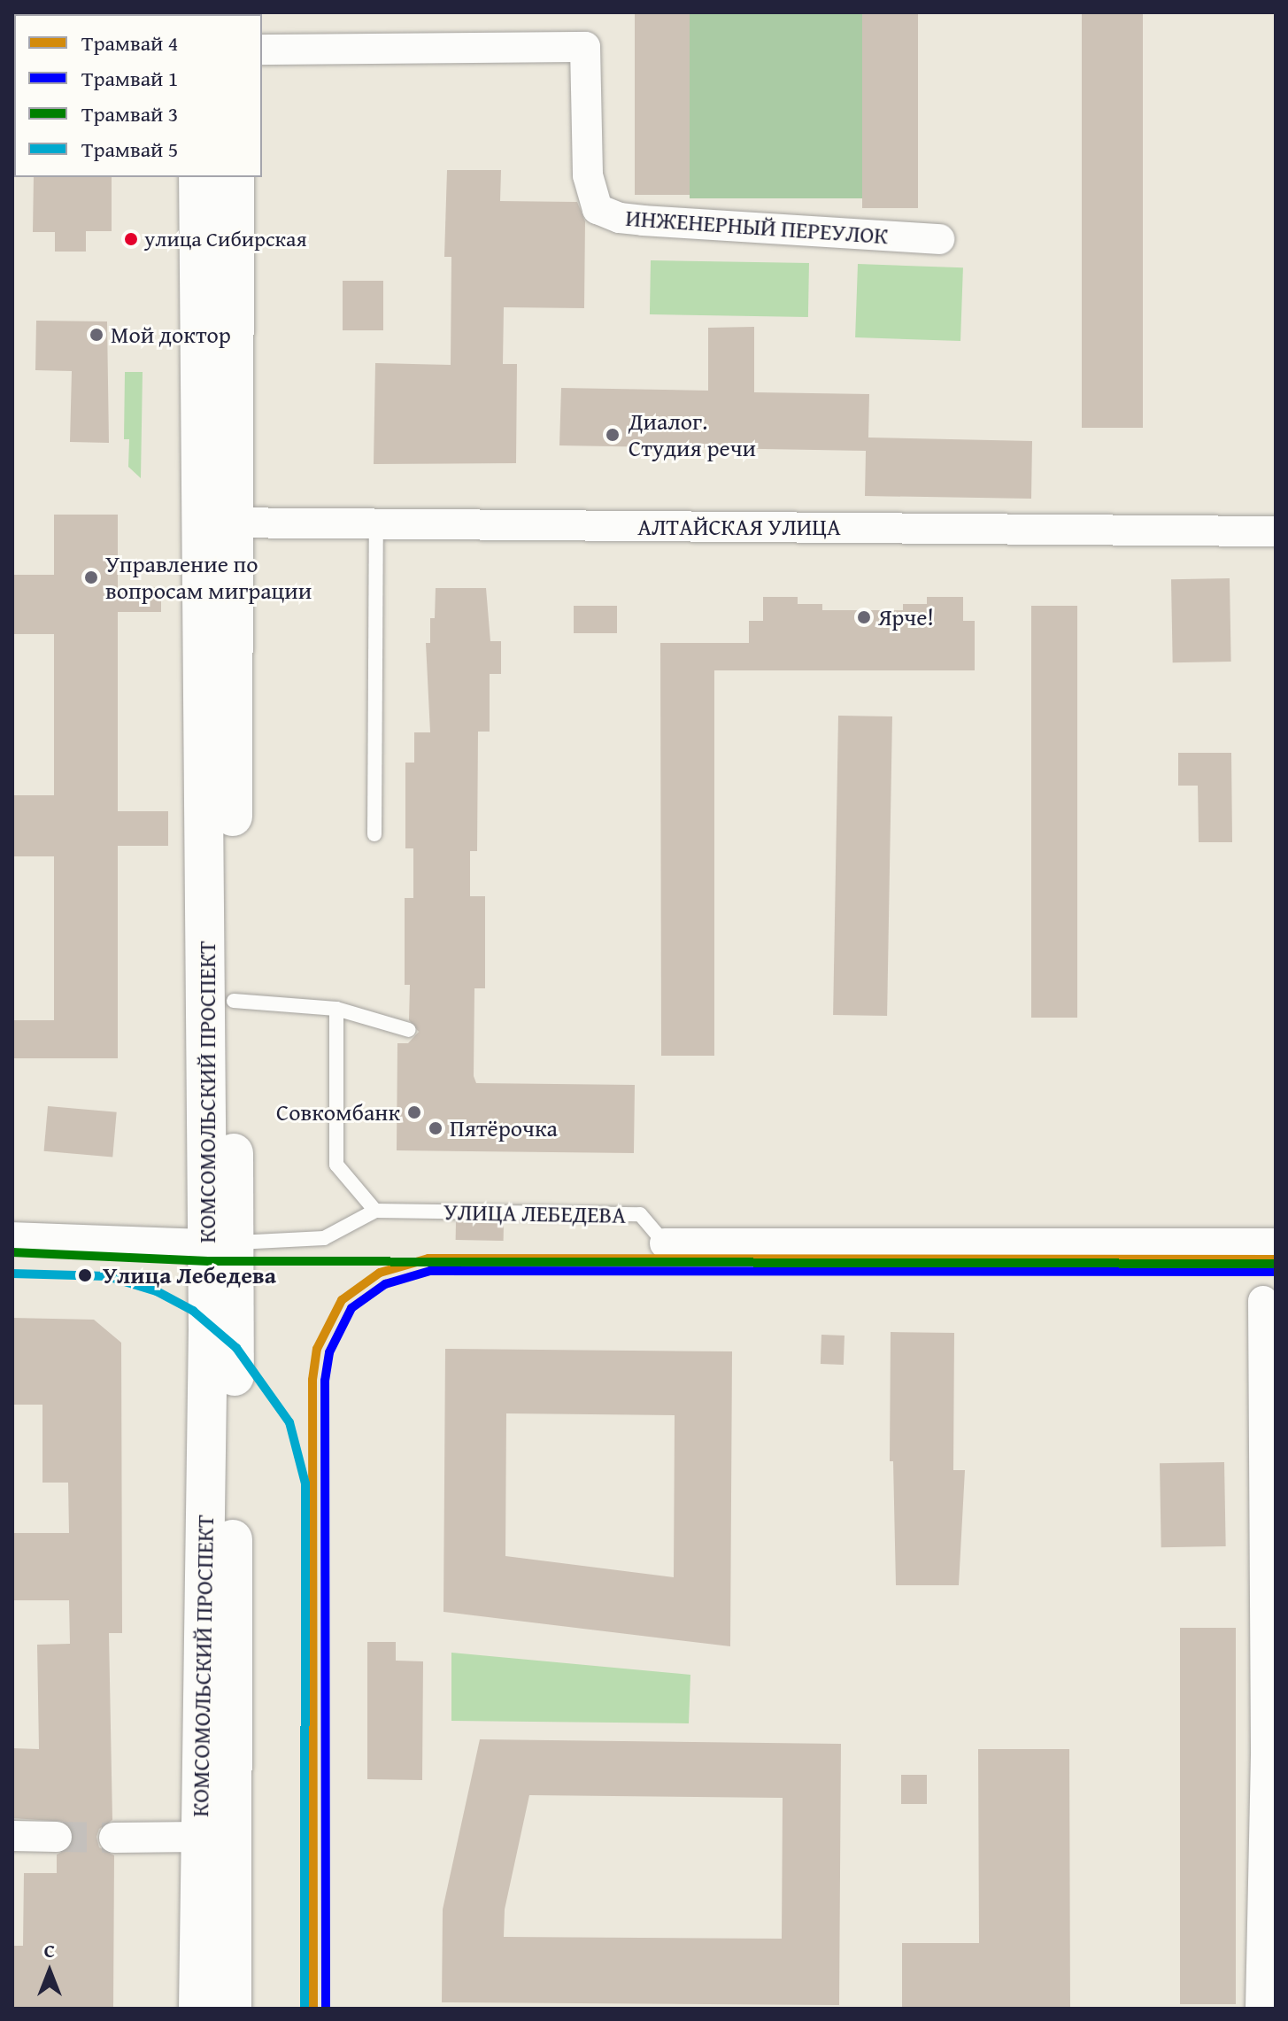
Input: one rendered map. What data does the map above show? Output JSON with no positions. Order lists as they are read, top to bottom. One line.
{"streets":{"main road":["КОМСОМОЛЬСКИЙ ПРОСПЕКТ"],"street":["ИНЖЕНЕРНЫЙ ПЕРЕУЛОК","АЛТАЙСКАЯ УЛИЦА","УЛИЦА ЛЕБЕДЕВА"]},"crossings":[["АЛТАЙСКАЯ УЛИЦА","КОМСОМОЛЬСКИЙ ПРОСПЕКТ"]],"places":["улица Сибирская","Мой доктор","Диалог. Студия речи","Управление по вопросам миграции","Ярче!","Совкомбанк","Пятёрочка","Улица Лебедева"],"lines":["tram line 3","tram line 4","tram line 1","tram line 5"],"legend":["Трамвай 4","Трамвай 1","Трамвай 3","Трамвай 5"],"north":"top"}
